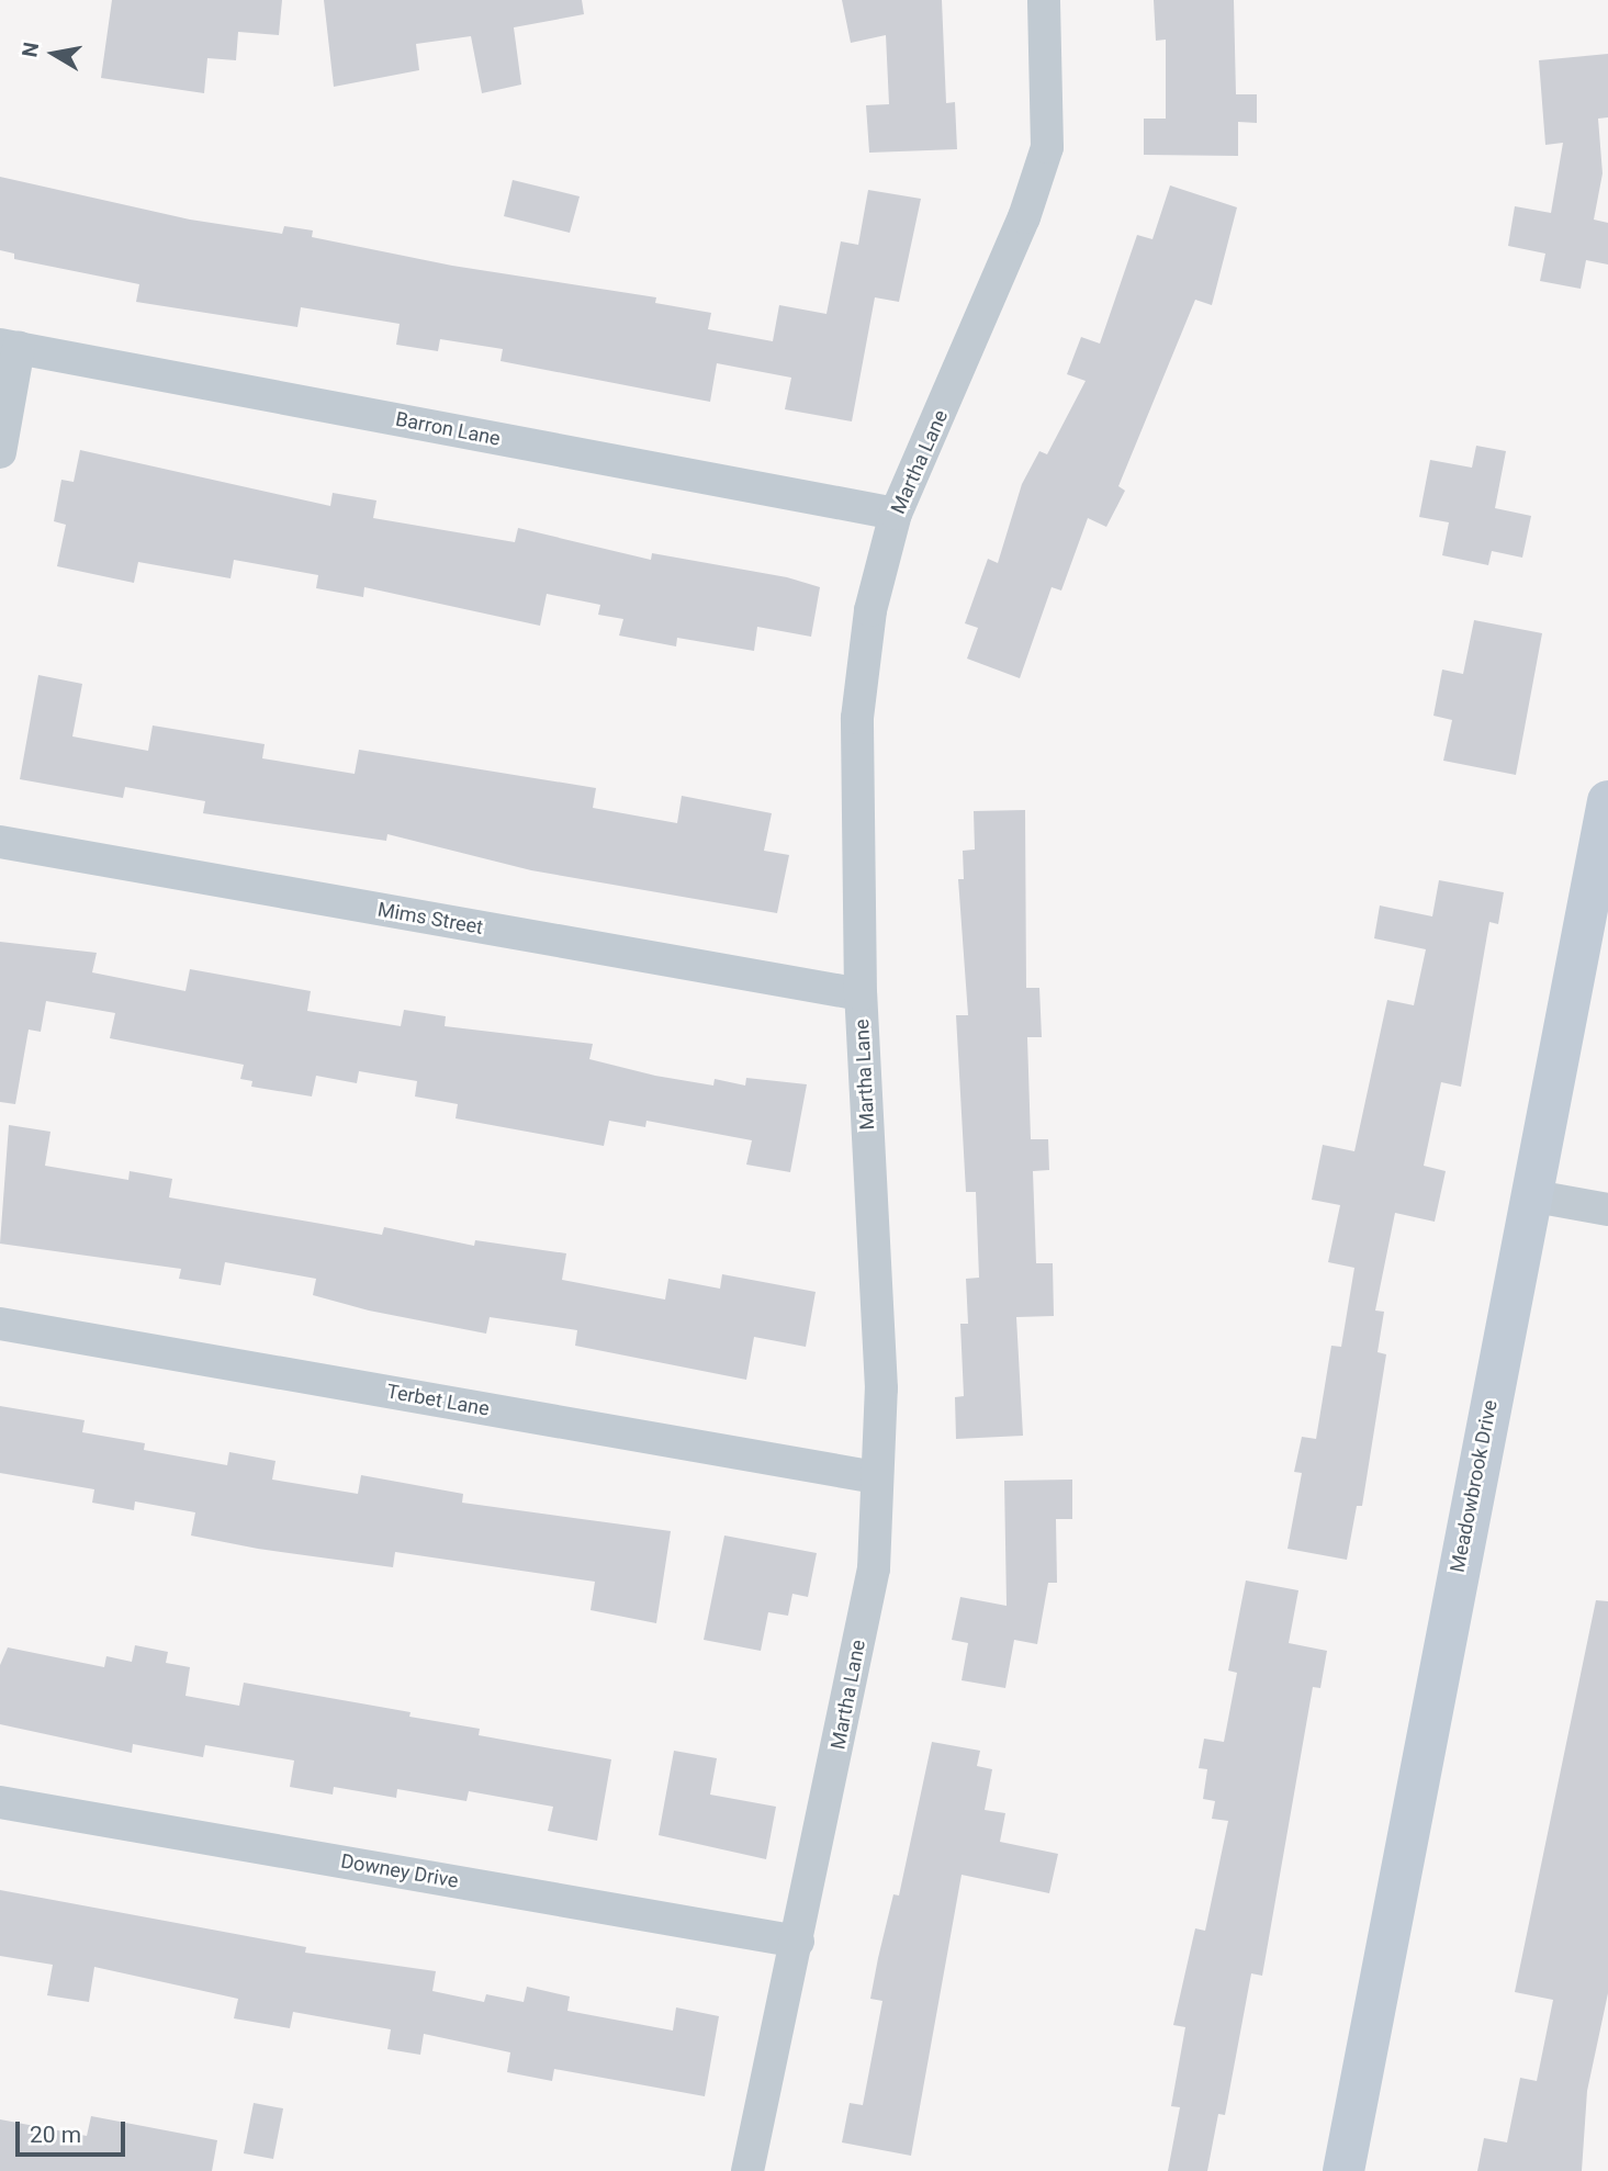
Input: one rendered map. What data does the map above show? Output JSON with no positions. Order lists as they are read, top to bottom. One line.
{"streets":{"main road":["Meadowbrook Drive"],"street":["Barron Lane","Martha Lane","Mims Street","Terbet Lane","Downey Drive"]},"crossings":[["Barron Lane","Martha Lane"],["Martha Lane","Mims Street"],["Martha Lane","Terbet Lane"],["Martha Lane","Downey Drive"]],"scale_bar":"20 m","north":"left"}
